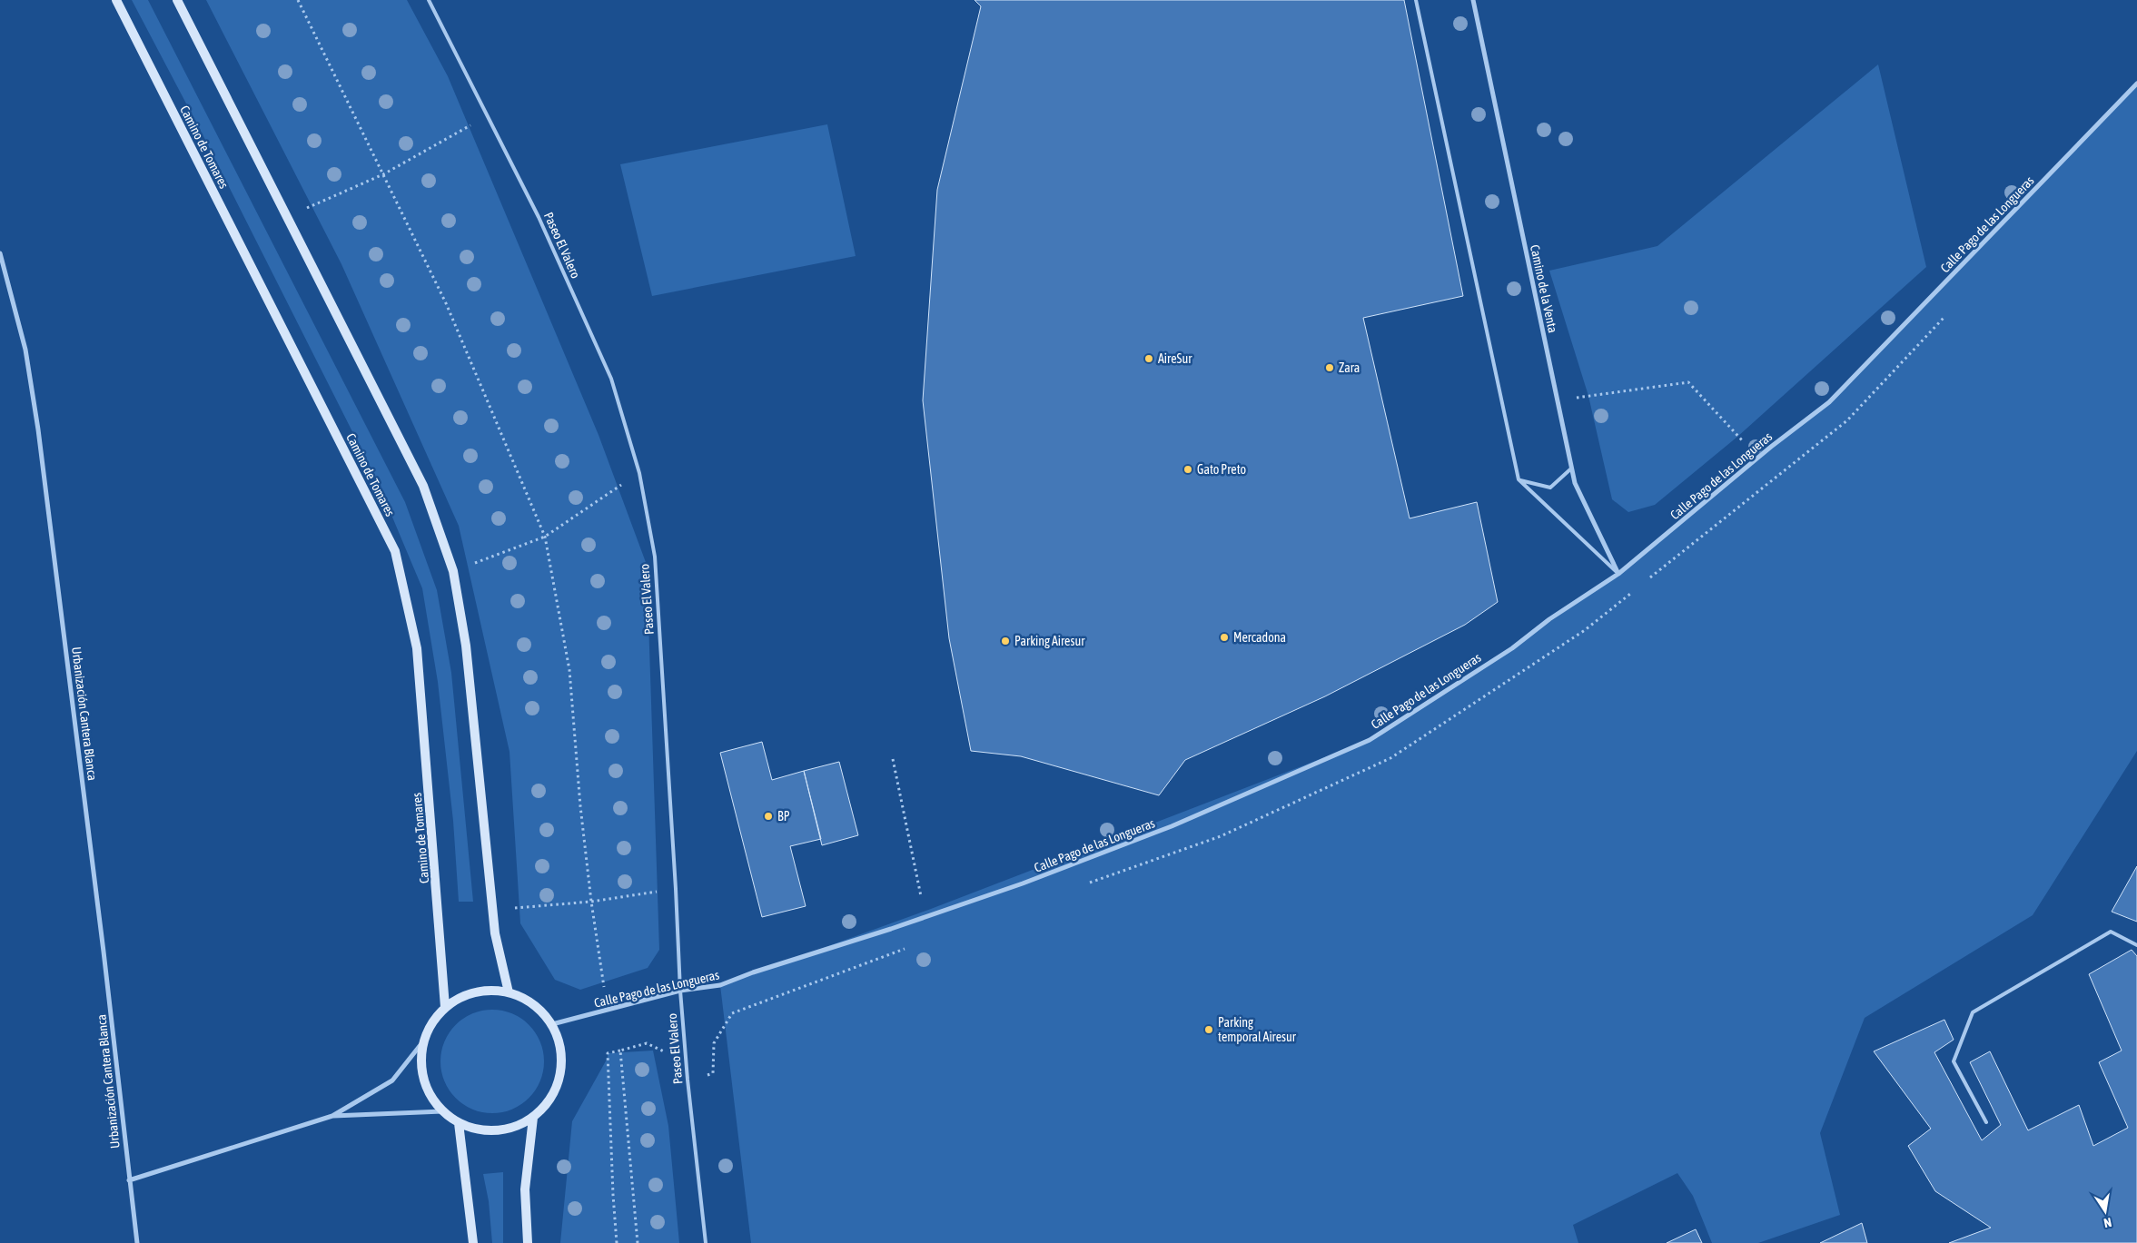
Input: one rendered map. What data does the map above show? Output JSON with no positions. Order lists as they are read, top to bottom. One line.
{"streets":{"street":["Camino de Tomares","Calle Pago de las Longueras","Camino de la Venta","Urbanización Cantera Blanca"],"lane":["Paseo El Valero"]},"crossings":[["Camino de Tomares","Calle Pago de las Longueras"],["Calle Pago de las Longueras","Paseo El Valero"],["Calle Pago de las Longueras","Camino de la Venta"]],"places":["AireSur","Zara","Gato Preto","Mercadona","Parking Airesur","BP","Parking temporal Airesur"],"north":"bottom"}
